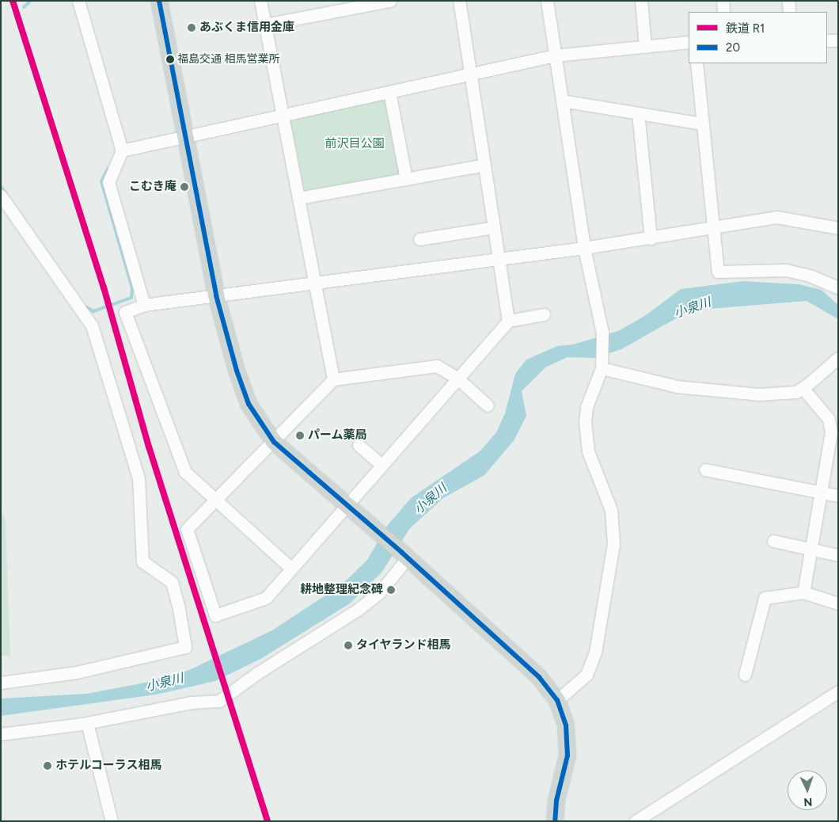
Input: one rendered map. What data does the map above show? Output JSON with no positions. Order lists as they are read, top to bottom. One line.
{"water":["小泉川"],"parks":["前沢目公園"],"places":["あぶくま信用金庫","福島交通 相馬営業所","こむき庵","パーム薬局","耕地整理紀念碑","タイヤランド相馬","ホテルコーラス相馬"],"lines":["rail line R1","transit line 20"],"legend":["鉄道 R1","20"],"north":"bottom"}
